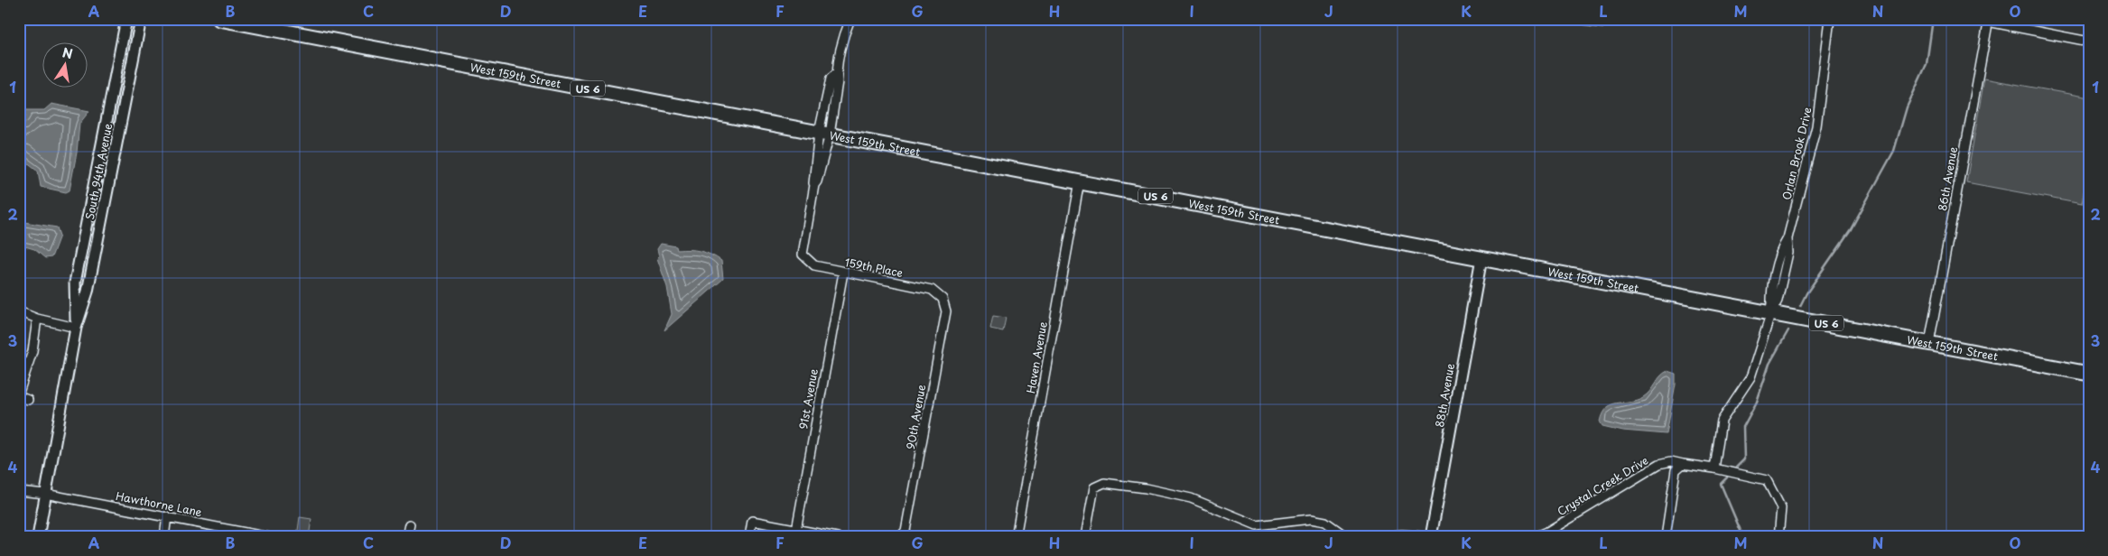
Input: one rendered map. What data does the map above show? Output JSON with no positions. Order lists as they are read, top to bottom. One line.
{"streets":{"main road":["West 159th Street","US 6"],"street":["Orlan Brook Drive","South 94th Avenue","86th Avenue","159th Place","Haven Avenue","88th Avenue","91st Avenue","90th Avenue","Crystal Creek Drive","Hawthorne Lane"]},"crossings":[["West 159th Street","Orlan Brook Drive"],["West 159th Street","86th Avenue"],["West 159th Street","159th Place"],["West 159th Street","Haven Avenue"],["West 159th Street","88th Avenue"],["Orlan Brook Drive","Crystal Creek Drive"],["South 94th Avenue","Hawthorne Lane"],["159th Place","91st Avenue"],["159th Place","90th Avenue"]],"north":"top","grid":{"columns":["A","B","C","D","E","F","G","H","I","J","K","L","M","N","O"],"rows":["1","2","3","4"]}}
